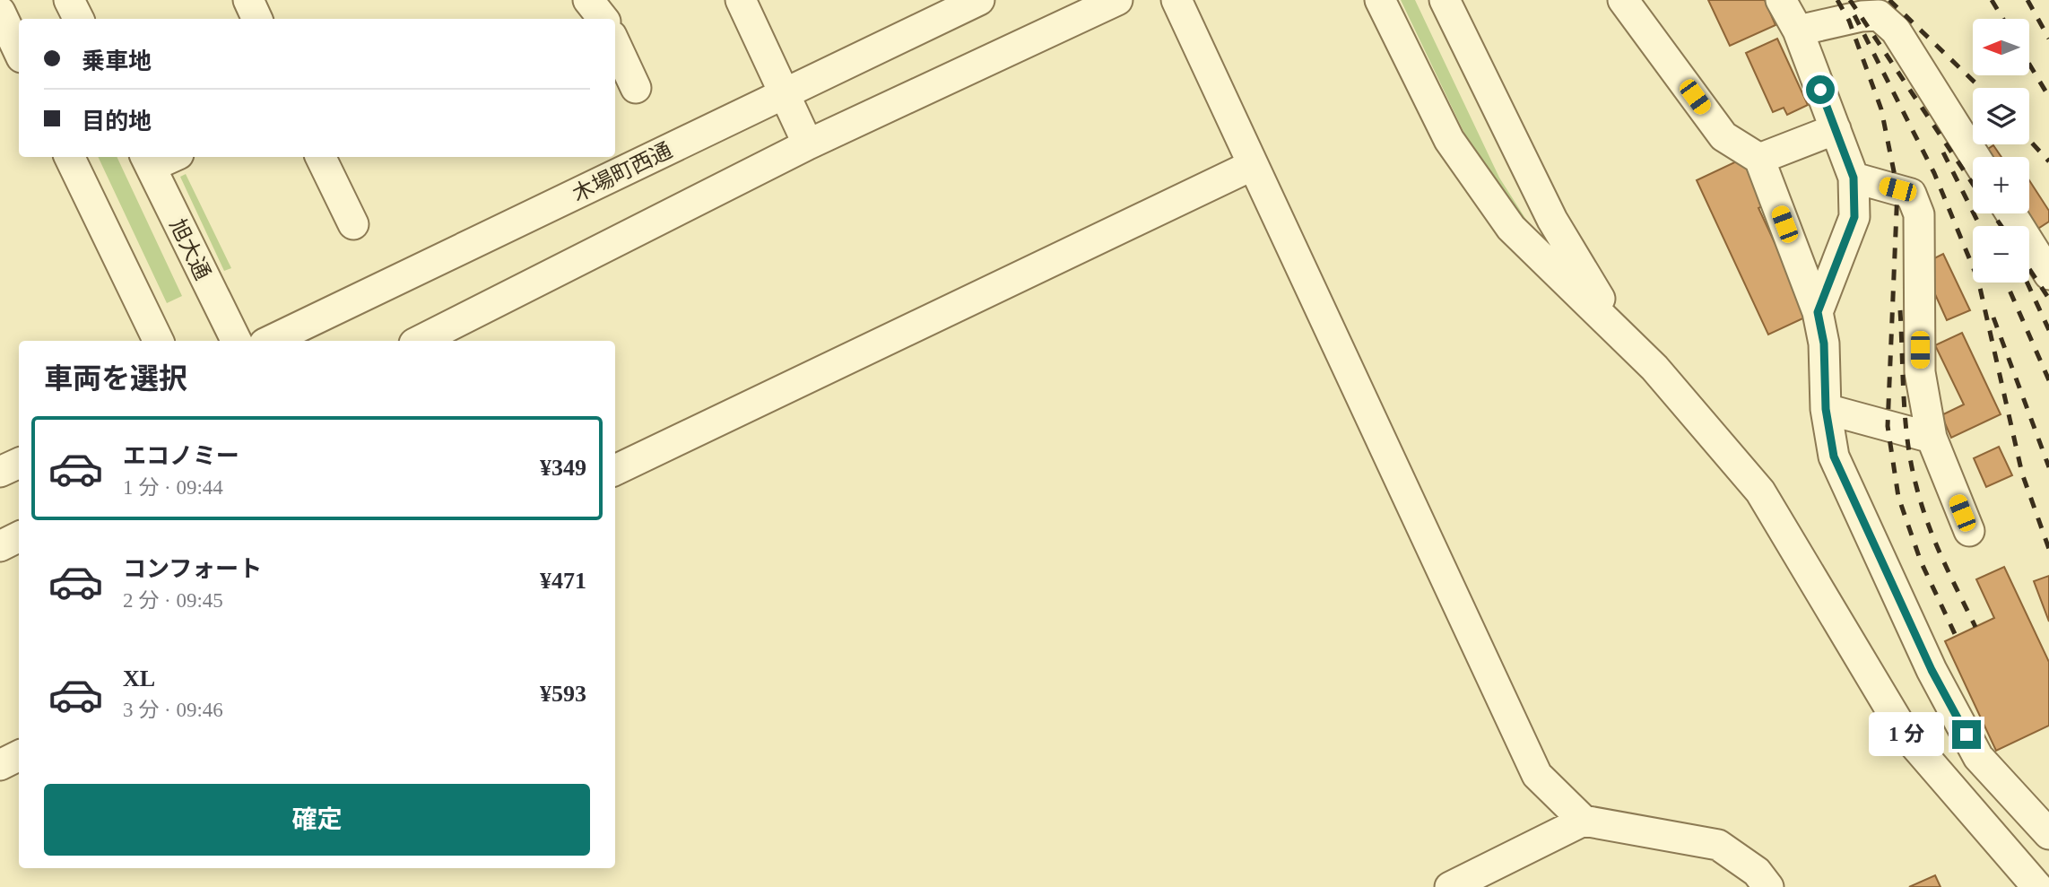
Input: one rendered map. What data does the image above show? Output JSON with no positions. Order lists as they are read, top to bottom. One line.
{"streets":{"street":["木場町西通","旭大通"]},"north":"left","page":{"map_buttons":["+","−"],"banner":["乗車地","目的地"],"heading":"車両を選択","list":[{"name":"エコノミー","note":"1 分 · 09:44","value":"¥349"},{"name":"コンフォート","note":"2 分 · 09:45","value":"¥471"},{"name":"XL","note":"3 分 · 09:46","value":"¥593"}],"bubble":"1 分","buttons":"確定"}}
